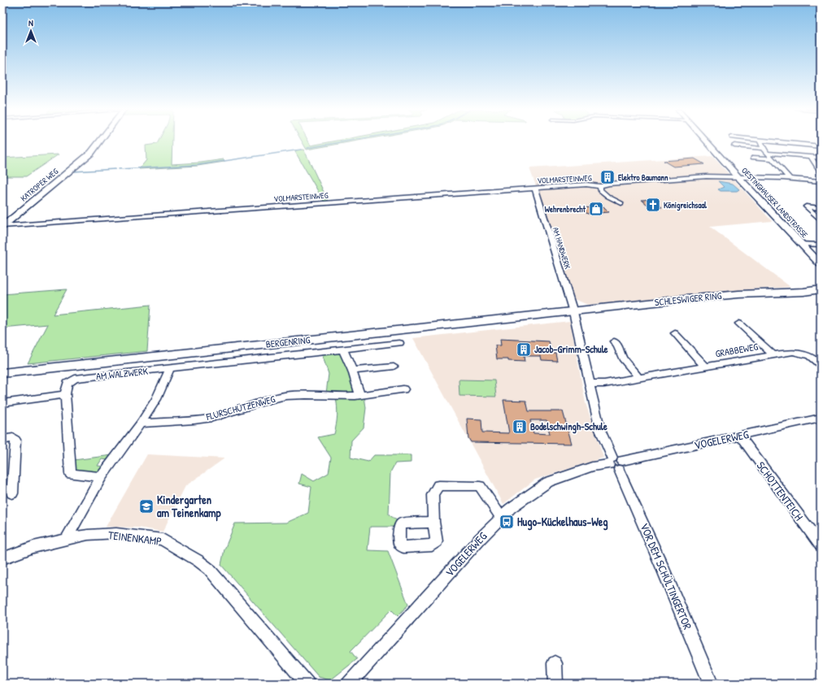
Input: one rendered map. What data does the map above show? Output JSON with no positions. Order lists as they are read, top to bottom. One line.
{"streets":{"main road":["SCHLESWIGER RING","BERGENRING"],"street":["VOLMARSTEINWEG","KATROPER WEG","OESTINGHAUSER LANDSTRASSE","AM HANDWERK","GRABBEWEG","AM WALZWERK","FLURSCHÜTZENWEG","VOGELERWEG","SCHOTTENTEICH","TEINENKAMP","VOR DEM SCHÜLTINGERTOR"]},"crossings":[["VOLMARSTEINWEG","KATROPER WEG"],["VOLMARSTEINWEG","OESTINGHAUSER LANDSTRASSE"],["VOLMARSTEINWEG","AM HANDWERK"],["AM HANDWERK","SCHLESWIGER RING"],["AM HANDWERK","BERGENRING"],["AM HANDWERK","VOR DEM SCHÜLTINGERTOR"],["SCHLESWIGER RING","BERGENRING"],["SCHLESWIGER RING","VOR DEM SCHÜLTINGERTOR"],["BERGENRING","VOR DEM SCHÜLTINGERTOR"],["GRABBEWEG","VOR DEM SCHÜLTINGERTOR"],["VOGELERWEG","SCHOTTENTEICH"],["VOGELERWEG","VOR DEM SCHÜLTINGERTOR"]],"places":{"building":["Elektro Baumann","Jacob-Grimm-Schule","Bodelschwingh-Schule"],"church":["Königreichsaal"],"shop":["Wehrenbrecht"],"school or university":["Kindergarten am Teinenkamp"],"bus stop":["Hugo-Kückelhaus-Weg"]},"north":"top"}
